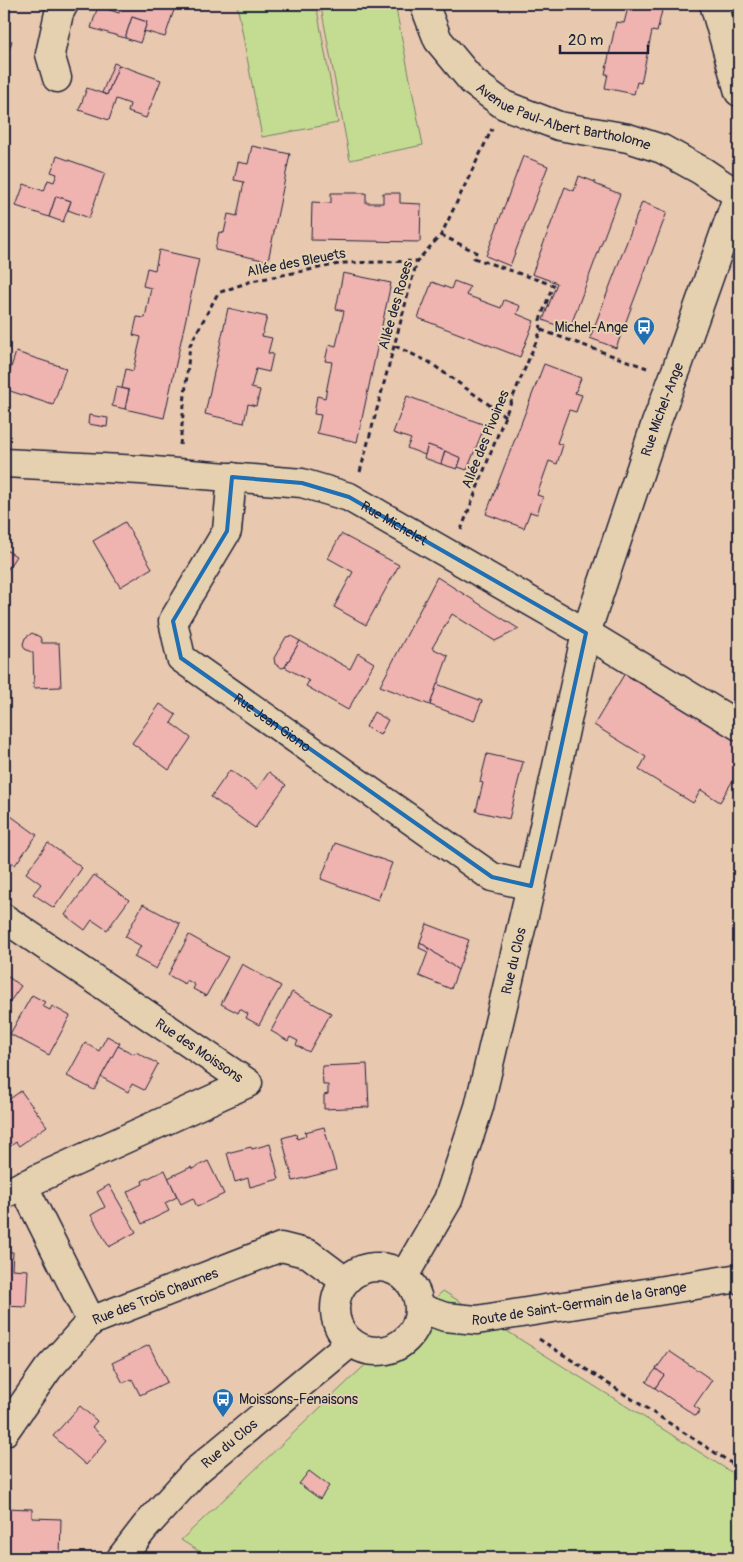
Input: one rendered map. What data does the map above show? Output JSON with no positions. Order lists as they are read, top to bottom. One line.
{"streets":{"street":["Avenue Paul-Albert Bartholome","Rue Michel-Ange","Rue Michelet","Rue Jean Giono","Rue du Clos","Rue des Moissons","Rue des Trois Chaumes","Route de Saint-Germain de la Grange"],"path":["Allée des Bleuets","Allée des Roses","Allée des Pivoines"]},"crossings":[["Avenue Paul-Albert Bartholome","Allée des Roses"],["Avenue Paul-Albert Bartholome","Rue Michel-Ange"],["Allée des Bleuets","Allée des Roses"],["Allée des Bleuets","Rue Michelet"],["Allée des Roses","Allée des Pivoines"],["Allée des Roses","Rue Michelet"],["Rue Michel-Ange","Rue Michelet"],["Rue Michel-Ange","Rue du Clos"],["Allée des Pivoines","Rue Michelet"],["Rue Michelet","Rue Jean Giono"],["Rue Michelet","Rue du Clos"],["Rue Jean Giono","Rue du Clos"],["Rue du Clos","Rue des Trois Chaumes"],["Rue du Clos","Route de Saint-Germain de la Grange"],["Rue des Trois Chaumes","Route de Saint-Germain de la Grange"]],"places":{"bus stop":["Michel-Ange","Moissons-Fenaisons"]},"scale_bar":"20 m"}
